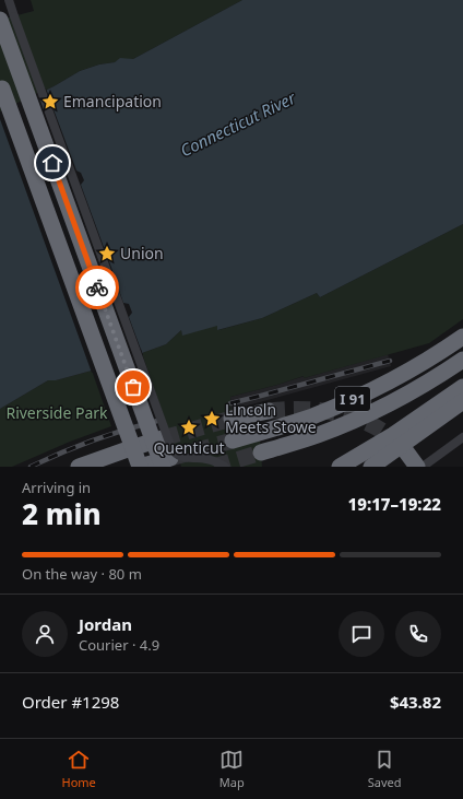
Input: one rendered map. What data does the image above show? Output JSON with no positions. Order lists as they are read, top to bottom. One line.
{"streets":{"highway":["I 91"]},"water":["Connecticut River"],"parks":["Riverside Park"],"places":{"place":["Emancipation","Union","Lincoln Meets Stowe","Quenticut"]},"page":{"heading":["2 min","Arriving in","19:17–19:22"],"panel":["Jordan","Courier · 4.9","Order #1298","$43.82"],"bar":"On the way · 80 m","tabs":["Home","Map","Saved"]}}
